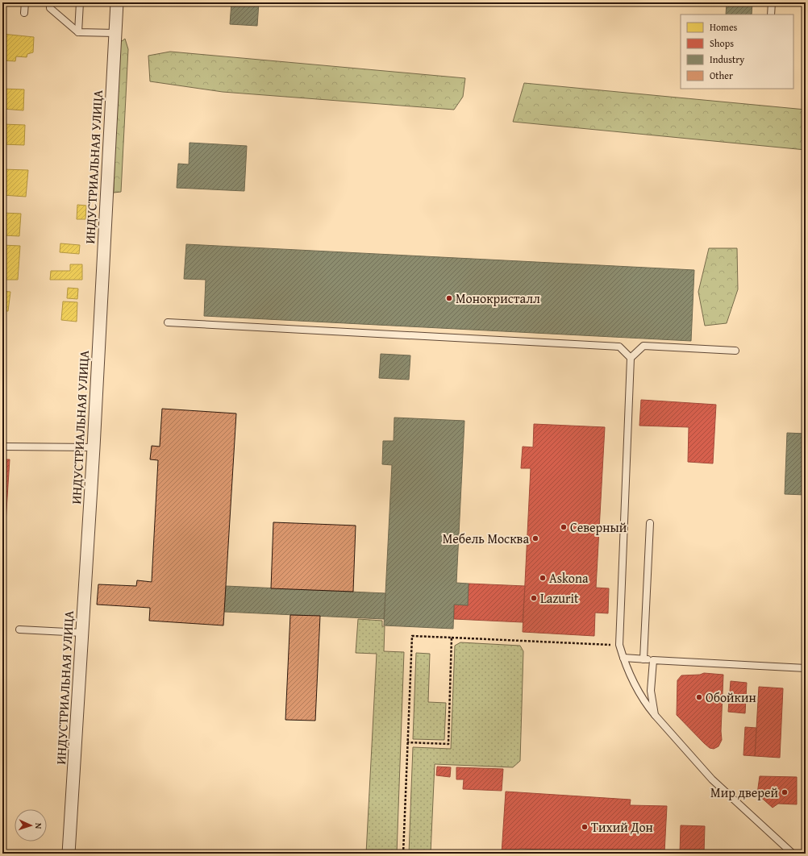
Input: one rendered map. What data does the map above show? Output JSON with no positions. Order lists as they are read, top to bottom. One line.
{"streets":{"street":["ИНДУСТРИАЛЬНАЯ УЛИЦА"]},"places":["Монокристалл","Северный","Мебель Москва","Askona","Lazurit","Обойкин","Мир дверей","Тихий Дон"],"legend":["Homes","Shops","Industry","Other"],"north":"right"}
